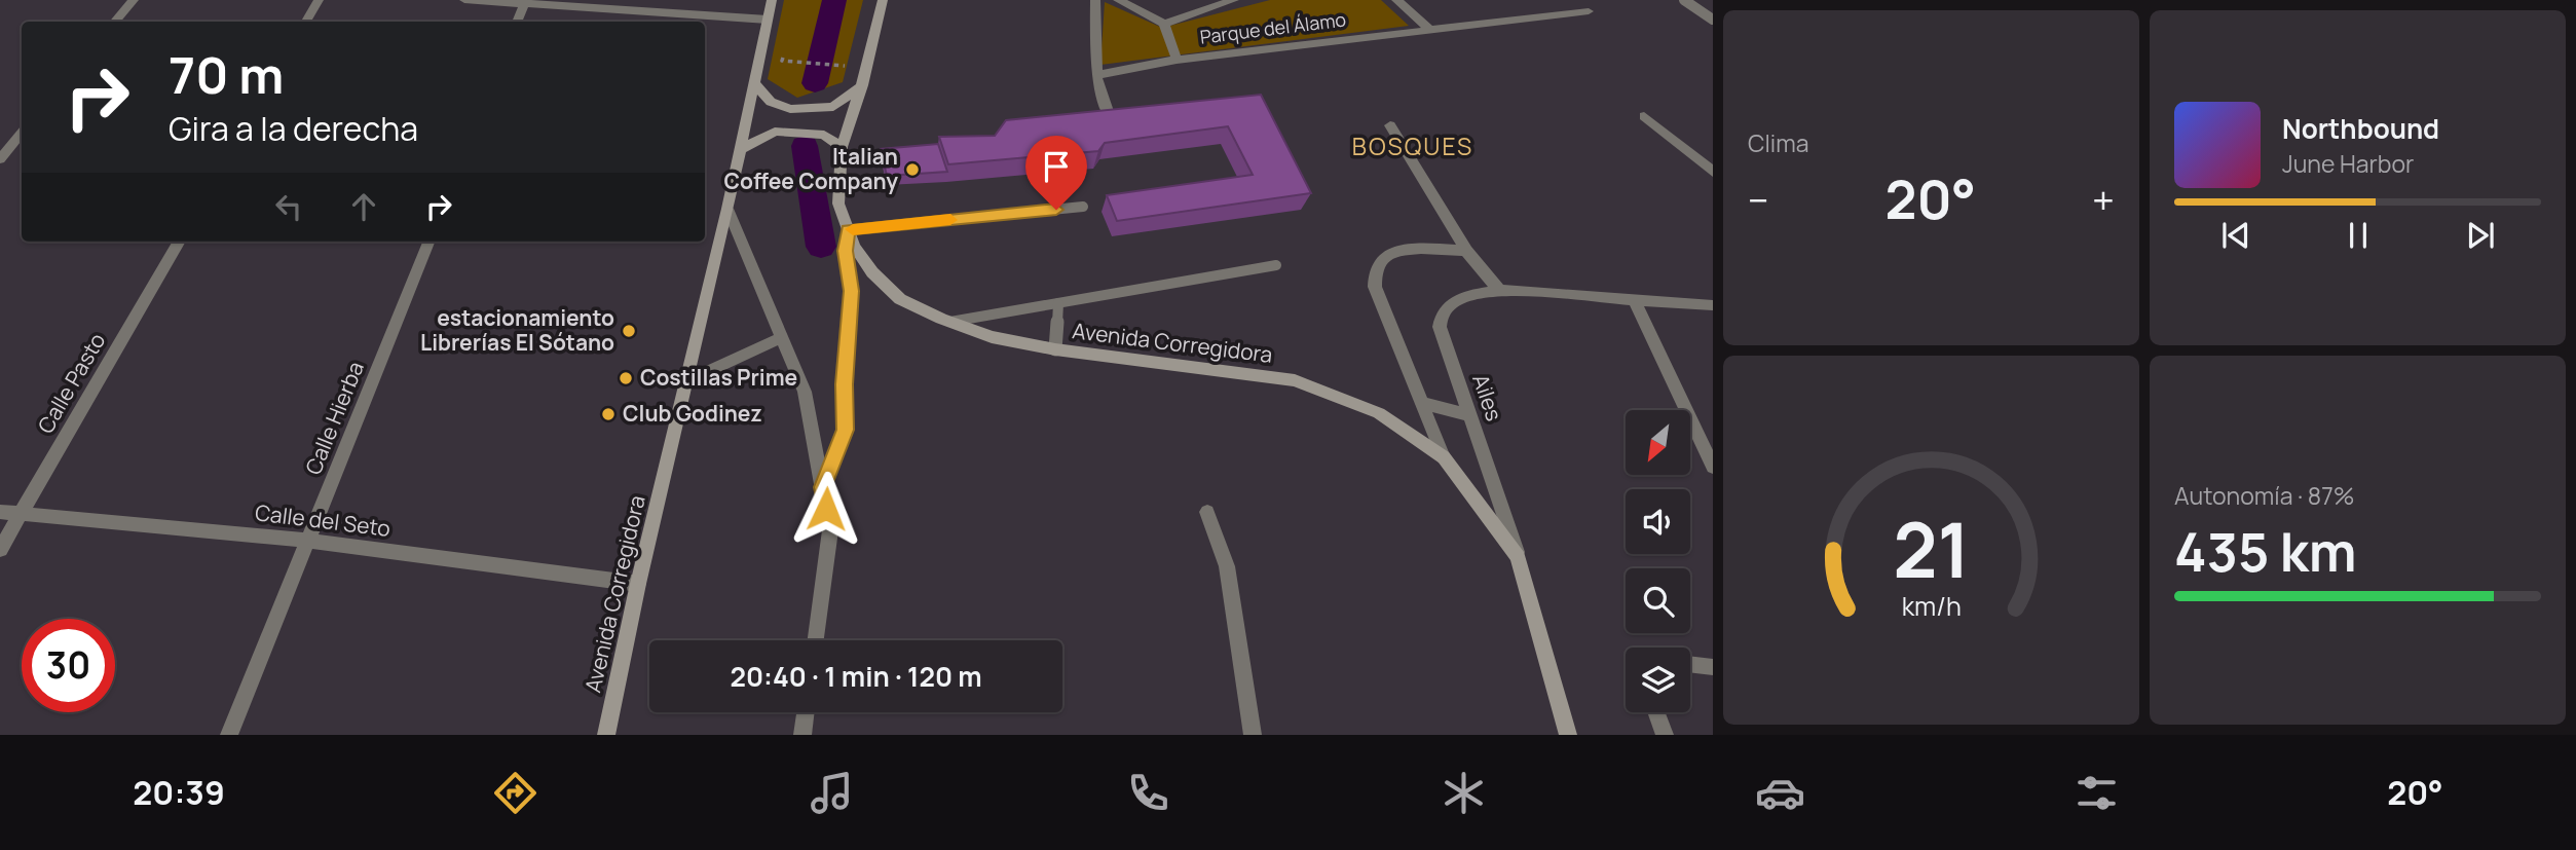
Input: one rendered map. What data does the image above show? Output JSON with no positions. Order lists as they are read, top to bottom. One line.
{"streets":{"main road":["Avenida Corregidora"],"street":["Parque del Álamo","Calle Pasto","Ailes","Calle Hierba","Calle del Seto"]},"crossings":[["Avenida Corregidora","Ailes"],["Avenida Corregidora","Calle del Seto"],["Calle Pasto","Calle del Seto"],["Calle Hierba","Calle del Seto"]],"districts":["BOSQUES"],"places":["Italian Coffee Company","estacionamiento Librerías El Sótano","Costillas Prime","Club Godinez"],"north":"bottom left","page":{"tile":["Clima",["Autonomía · 87%","435 km"]],"turn":["70 m","Gira a la derecha"],"song":["Northbound","June Harbor"],"heat":["−","20°","+"],"limit":"30","trip":"20:40 · 1 min · 120 m","tabs":["20:39","20°"],"gauge":["21","km/h"]}}
